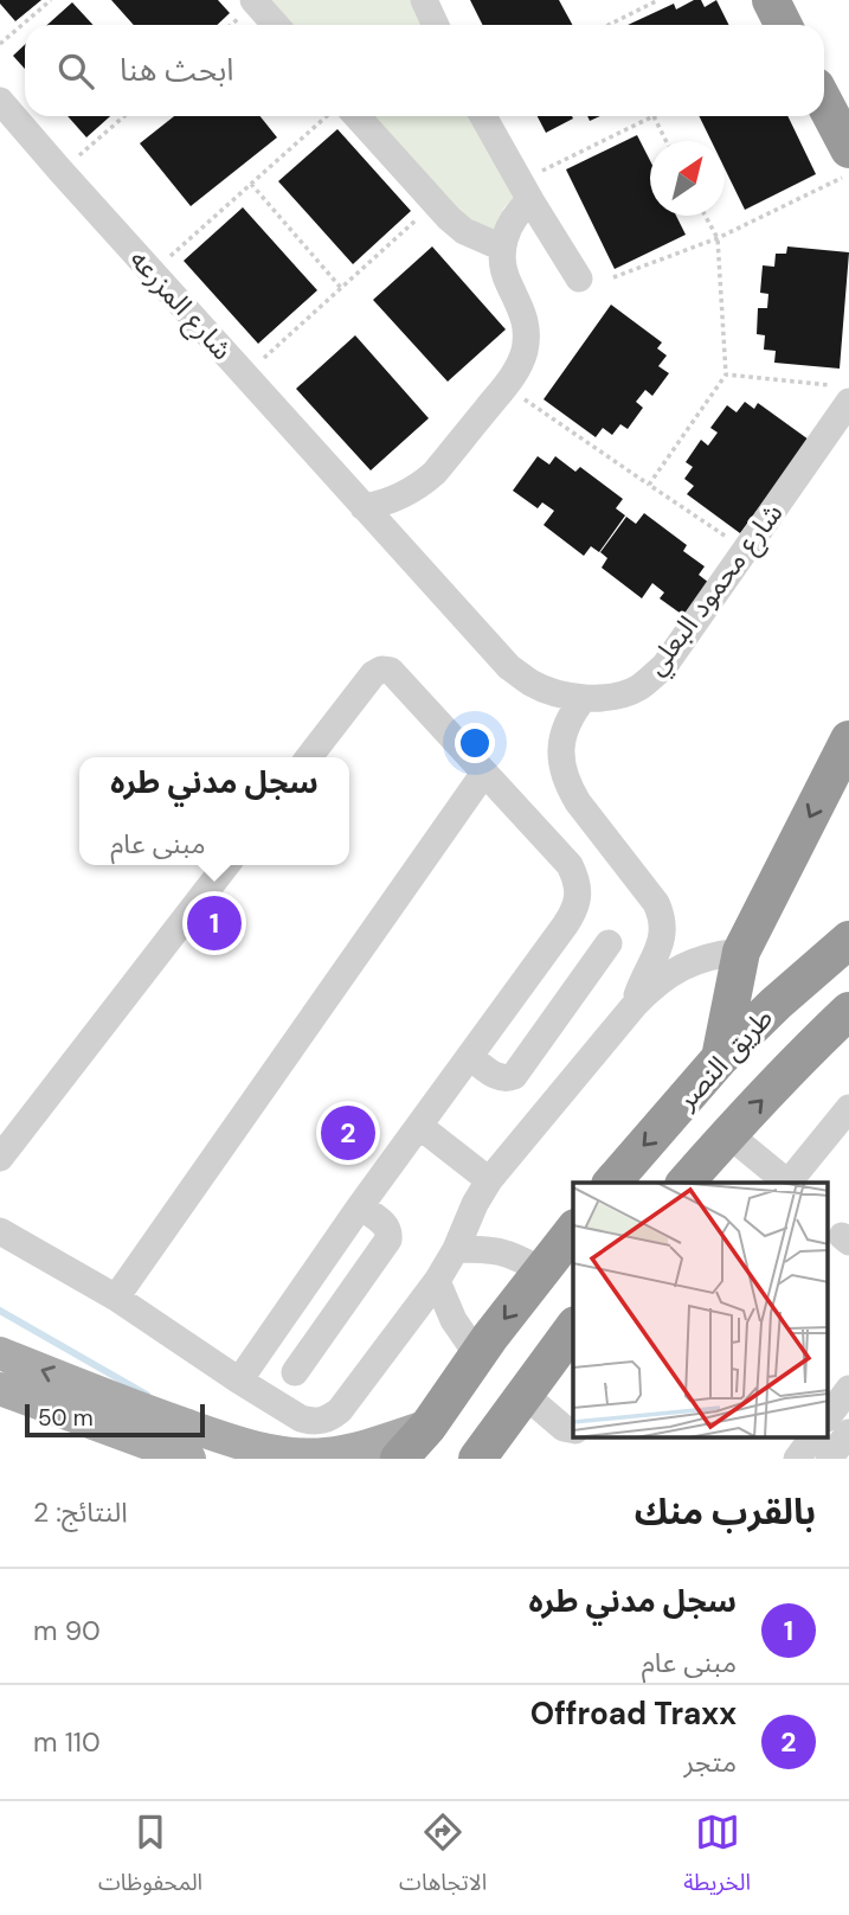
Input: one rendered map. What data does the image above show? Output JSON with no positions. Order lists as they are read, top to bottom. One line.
{"streets":{"highway":["طريق النصر"],"street":["شارع المزرعه","شارع محمود البعلي"]},"crossings":[["شارع المزرعه","شارع محمود البعلي"]],"scale_bar":"50 m","north":"top right","page":{"search":"ابحث هنا","popup":["سجل مدني طره","مبنى عام"],"pins":["1","2"],"scale":"50 m","heading":["بالقرب منك","النتائج: 2"],"list":[{"mark":"1","name":"سجل مدني طره","note":"مبنى عام","value":"90 m"},{"mark":"2","name":"Offroad Traxx","note":"متجر","value":"110 m"}],"nav":["الخريطة","الاتجاهات","المحفوظات"]}}
